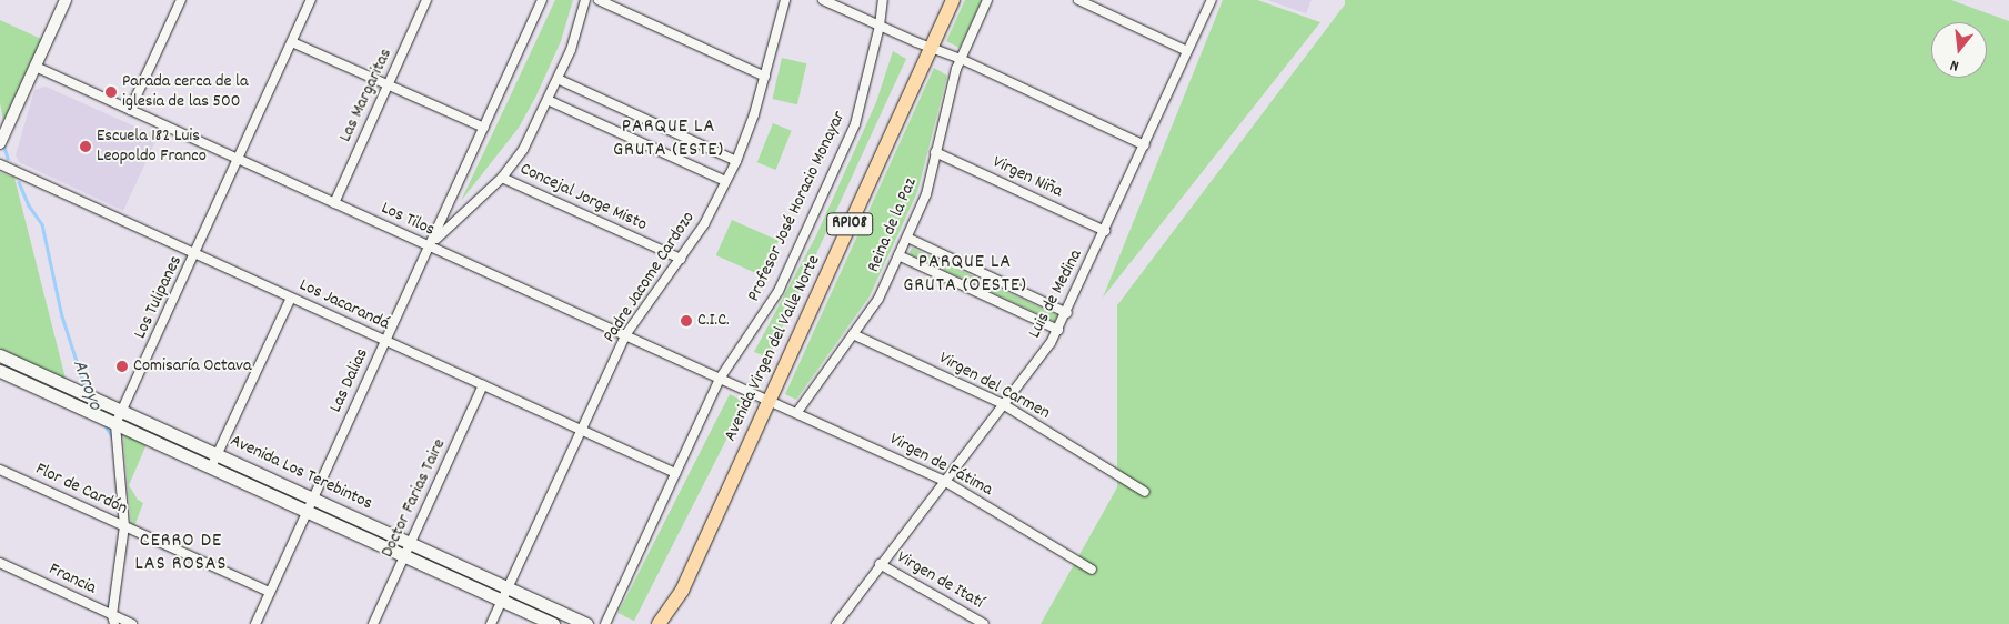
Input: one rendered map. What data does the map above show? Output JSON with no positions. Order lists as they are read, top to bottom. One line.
{"streets":{"main road":["RP108","Avenida Virgen del Valle Norte","Avenida Los Terebintos"],"street":["Las Margaritas","Virgen Niña","Concejal Jorge Misto","Profesor José Horacio Monayar","Los Tilos","Reina de la Paz","Padre Jacome Cardozo","Luis de Medina","Los Tulipanes","Los Jacarandá","Las Dalias","Virgen del Carmen","Virgen de Fátima","Flor de Cardón","Doctor Farias Taire","Francia","Virgen de Itatí"]},"crossings":[["Las Margaritas","Los Tilos"],["Virgen Niña","Reina de la Paz"],["Virgen Niña","Luis de Medina"],["Concejal Jorge Misto","Padre Jacome Cardozo"],["Profesor José Horacio Monayar","Los Tilos"],["Profesor José Horacio Monayar","Los Jacarandá"],["Los Tilos","Padre Jacome Cardozo"],["Los Tilos","Los Tulipanes"],["Los Tilos","Avenida Virgen del Valle Norte"],["Los Tilos","Las Dalias"],["Los Tilos","Virgen de Fátima"],["Reina de la Paz","Virgen del Carmen"],["Reina de la Paz","Virgen de Fátima"],["Padre Jacome Cardozo","Los Jacarandá"],["Padre Jacome Cardozo","Avenida Los Terebintos"],["Luis de Medina","Virgen del Carmen"],["Luis de Medina","Virgen de Fátima"],["Luis de Medina","Virgen de Itatí"],["Los Tulipanes","Los Jacarandá"],["Los Tulipanes","Avenida Los Terebintos"],["Los Jacarandá","Las Dalias"],["Los Jacarandá","Doctor Farias Taire"],["Avenida Virgen del Valle Norte","Virgen de Fátima"],["Las Dalias","Avenida Los Terebintos"],["Las Dalias","Flor de Cardón"],["Avenida Los Terebintos","Doctor Farias Taire"]],"districts":["PARQUE LA GRUTA (ESTE)","PARQUE LA GRUTA (OESTE)","CERRO DE LAS ROSAS"],"water":["Arroyo"],"places":["Parada cerca de la iglesia de las 500","Escuela 182 Luis Leopoldo Franco","C.I.C.","Comisaría Octava"],"north":"bottom"}
